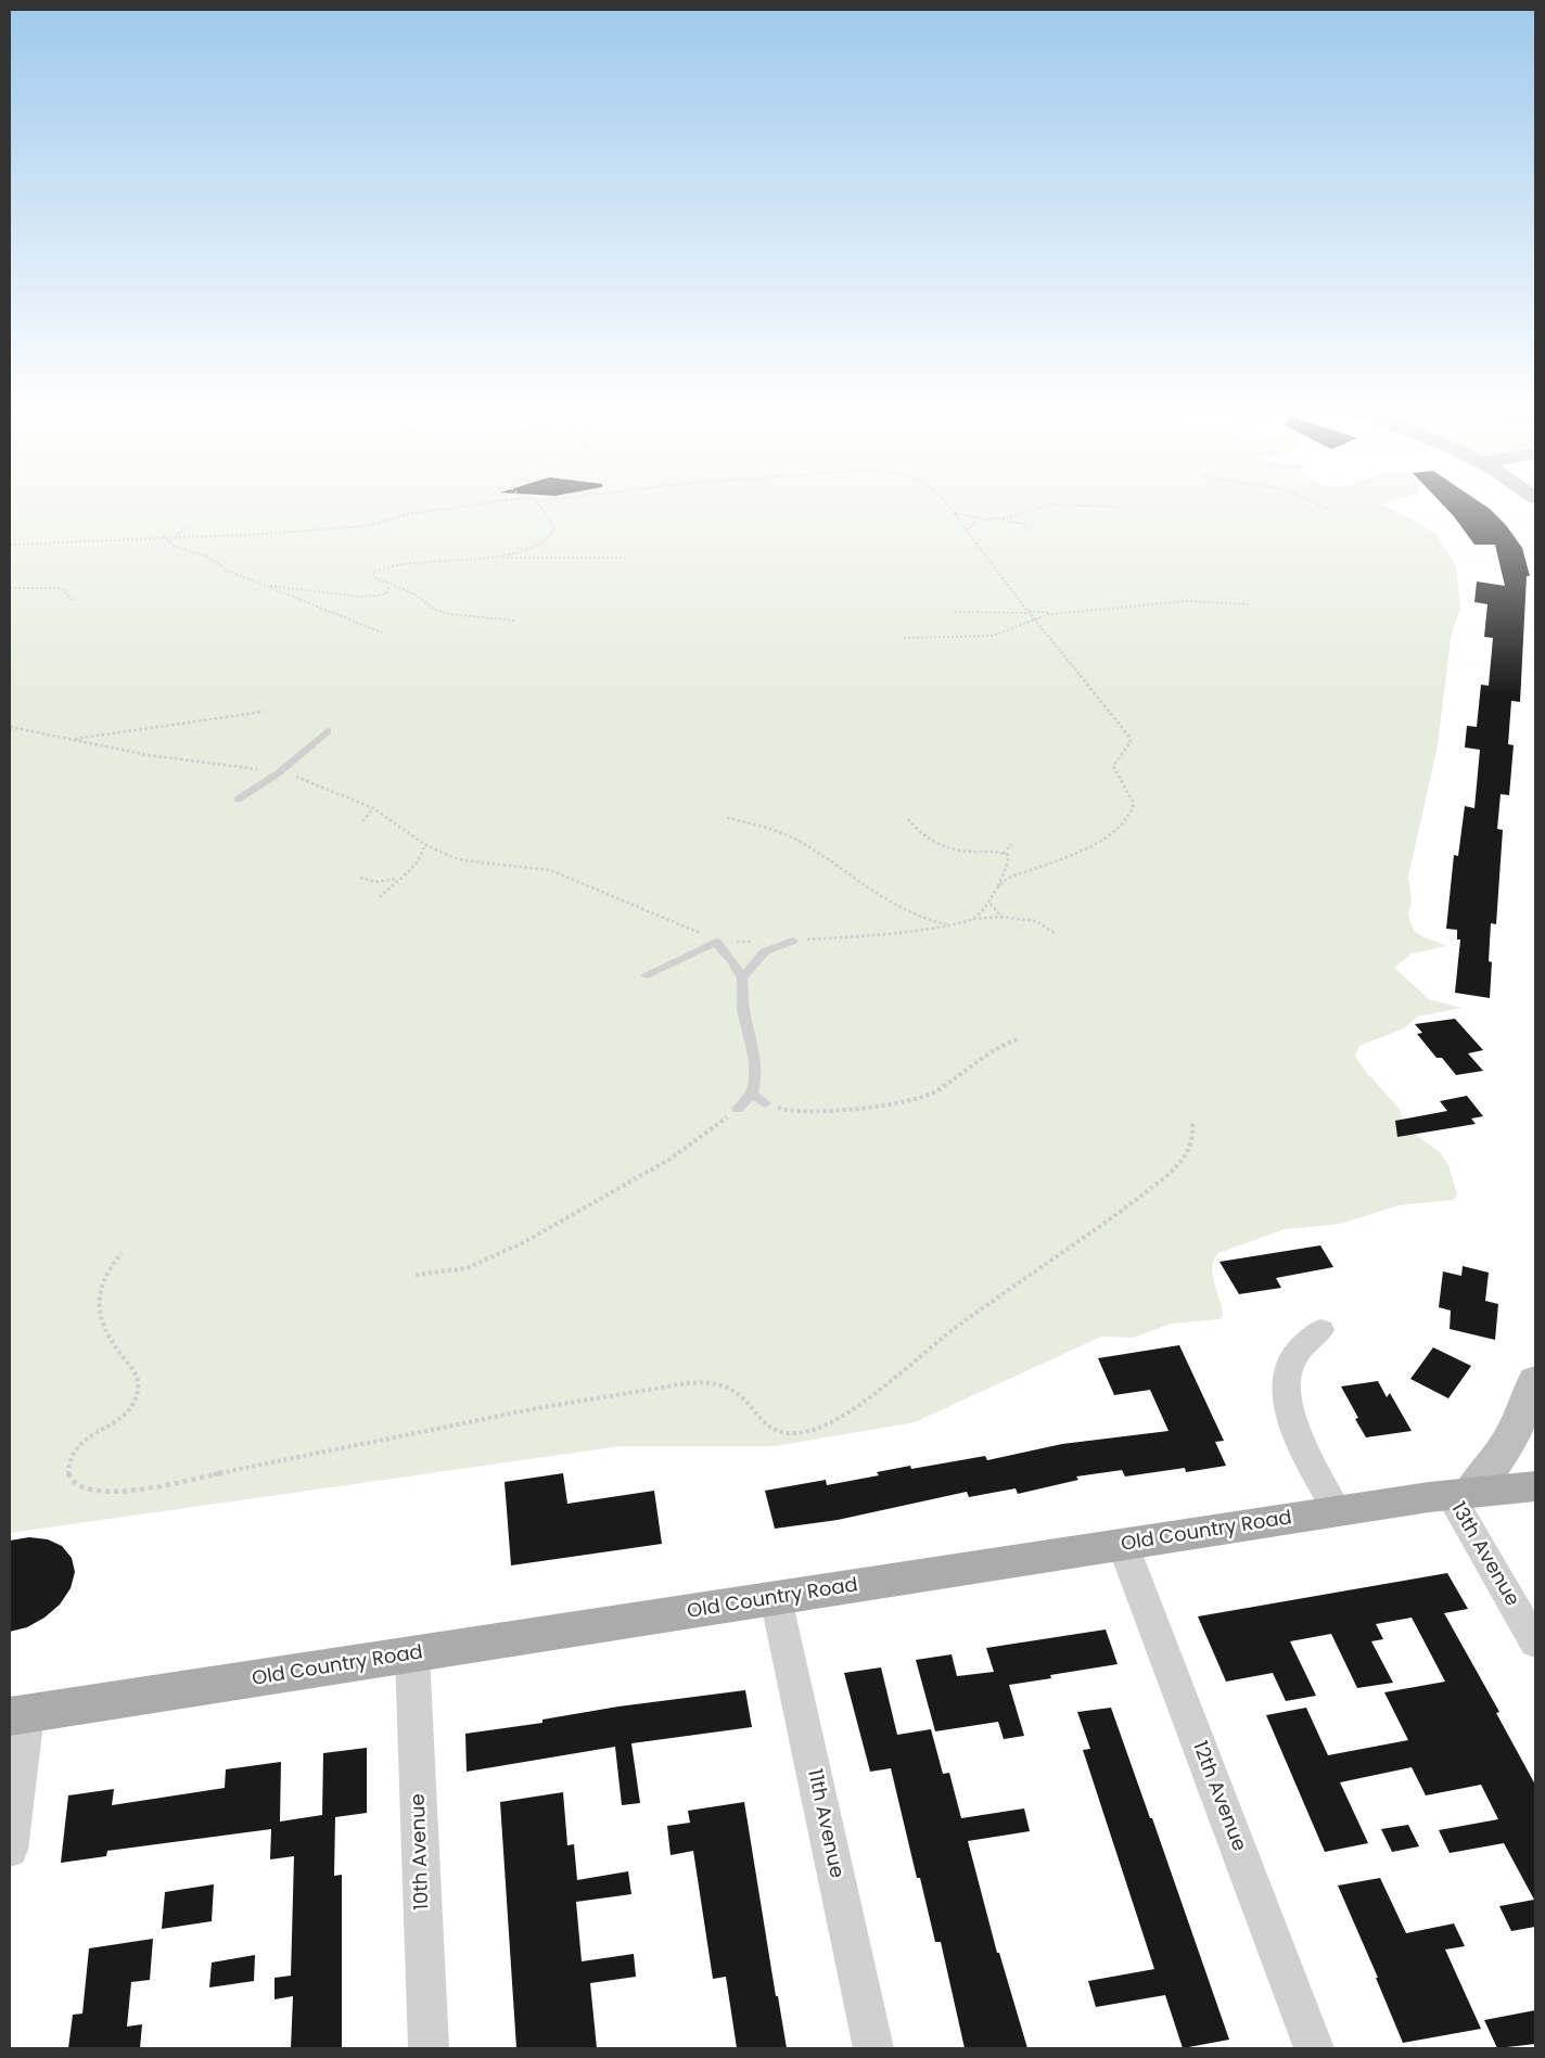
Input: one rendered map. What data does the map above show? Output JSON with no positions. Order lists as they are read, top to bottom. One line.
{"streets":{"main road":["Old Country Road"],"street":["13th Avenue","12th Avenue","11th Avenue","10th Avenue"]},"crossings":[["Old Country Road","13th Avenue"],["Old Country Road","12th Avenue"],["Old Country Road","11th Avenue"],["Old Country Road","10th Avenue"]]}
